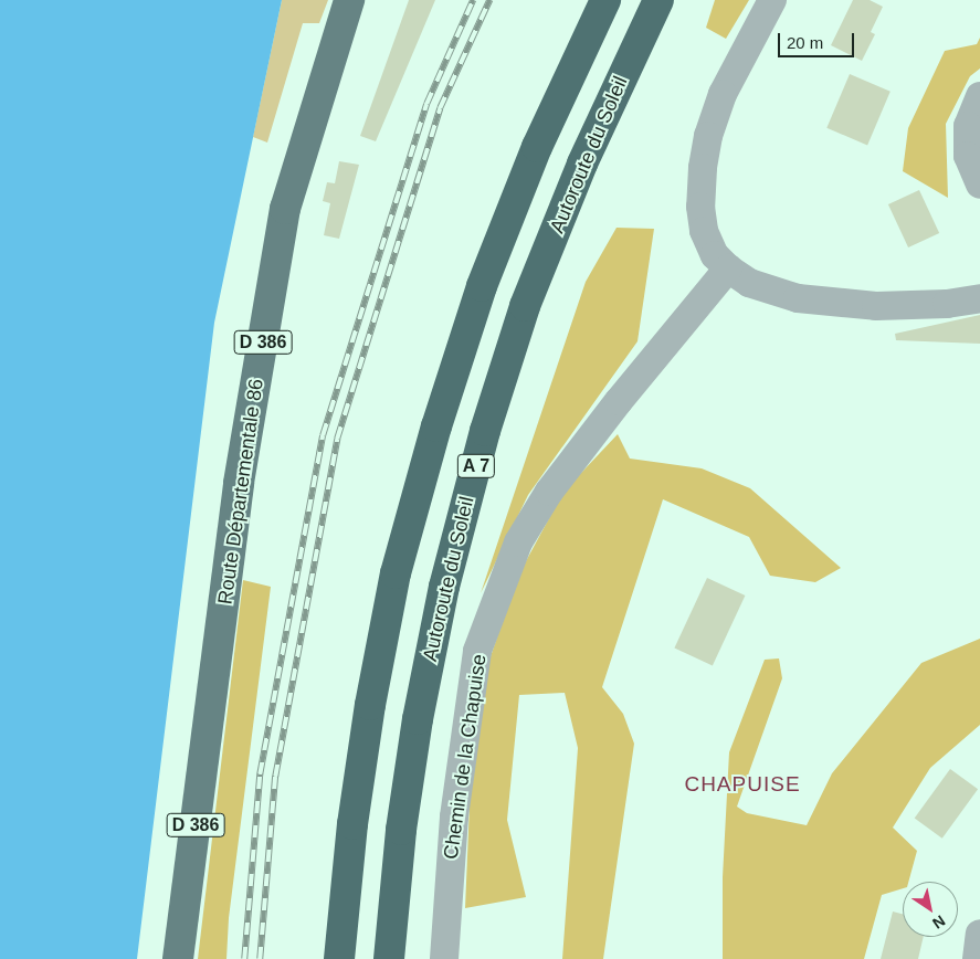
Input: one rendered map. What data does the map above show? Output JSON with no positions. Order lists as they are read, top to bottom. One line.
{"streets":{"highway":["Autoroute du Soleil","A 7"],"main road":["D 386","Route Départementale 86"],"street":["Chemin de la Chapuise"]},"districts":["CHAPUISE"],"scale_bar":"20 m","north":"bottom right"}
